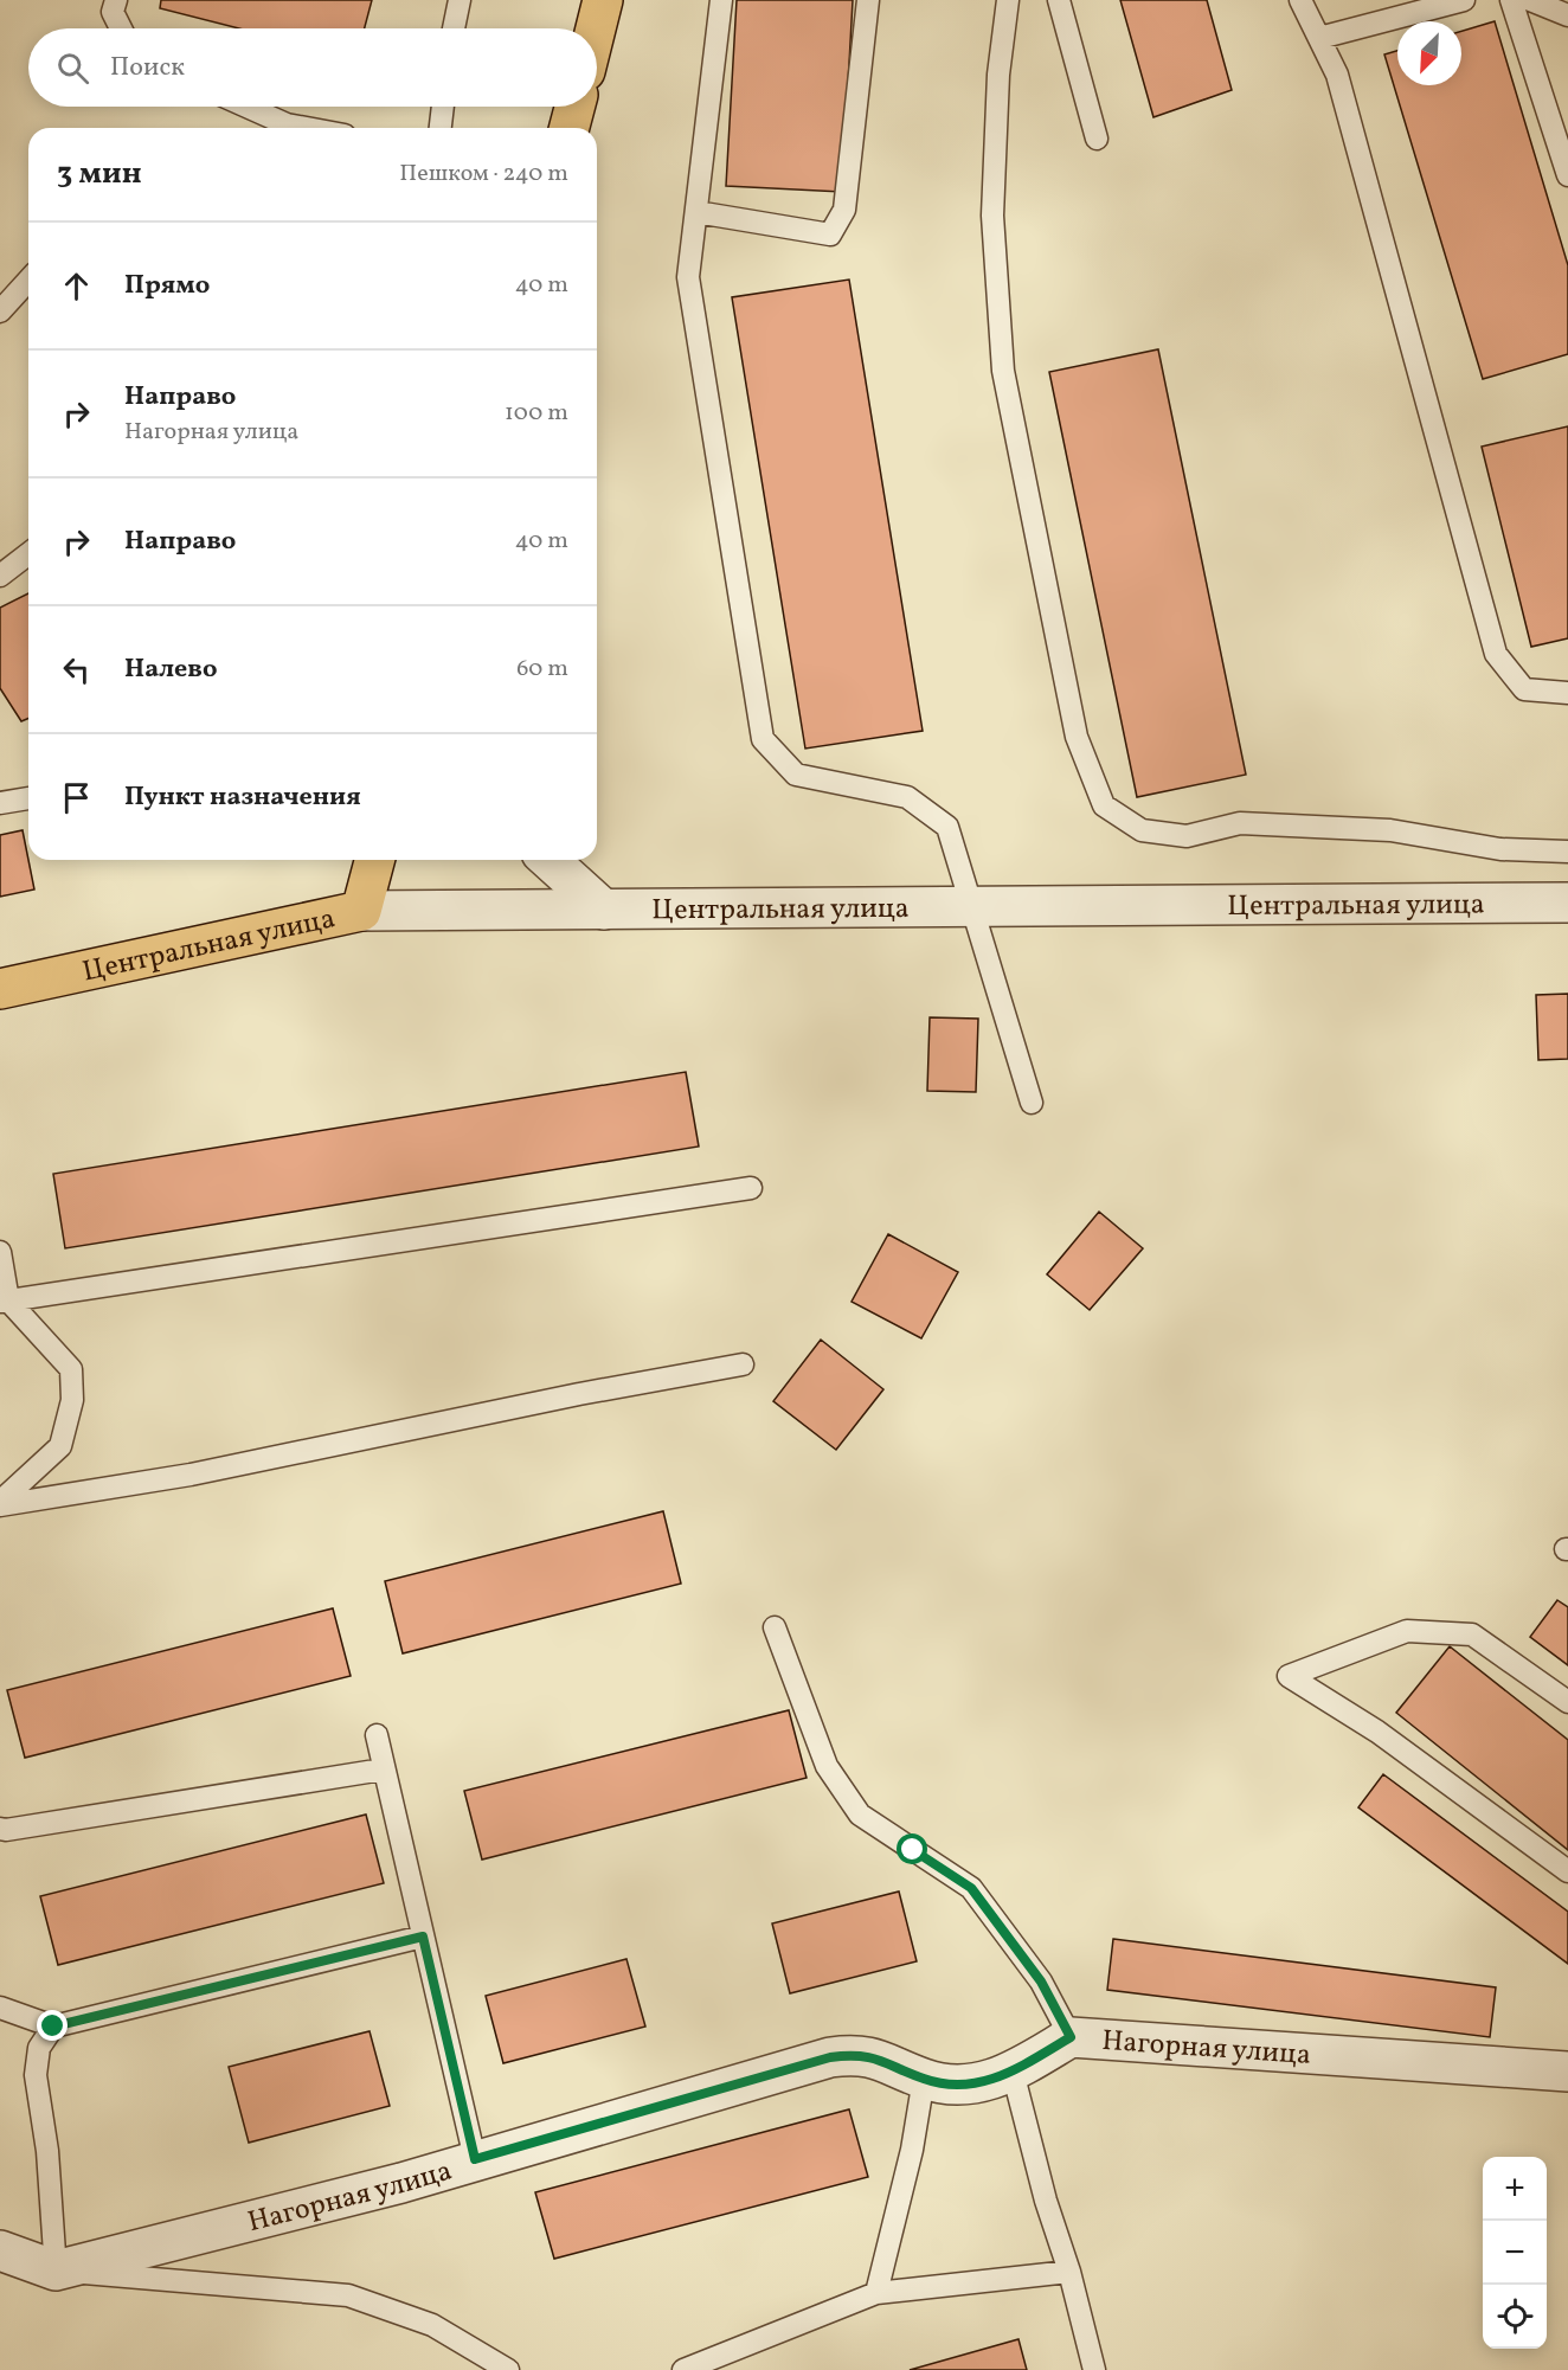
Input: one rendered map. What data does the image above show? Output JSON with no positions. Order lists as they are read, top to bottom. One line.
{"streets":{"main road":["Центральная улица"],"street":["Нагорная улица"]},"north":"bottom left","page":{"search":"Поиск","heading":["3 мин","Пешком · 240 m"],"list":[["Прямо","40 m"],["Направо","Нагорная улица","100 m"],["Направо","40 m"],["Налево","60 m"],"Пункт назначения"],"map_buttons":["+","−"]}}
